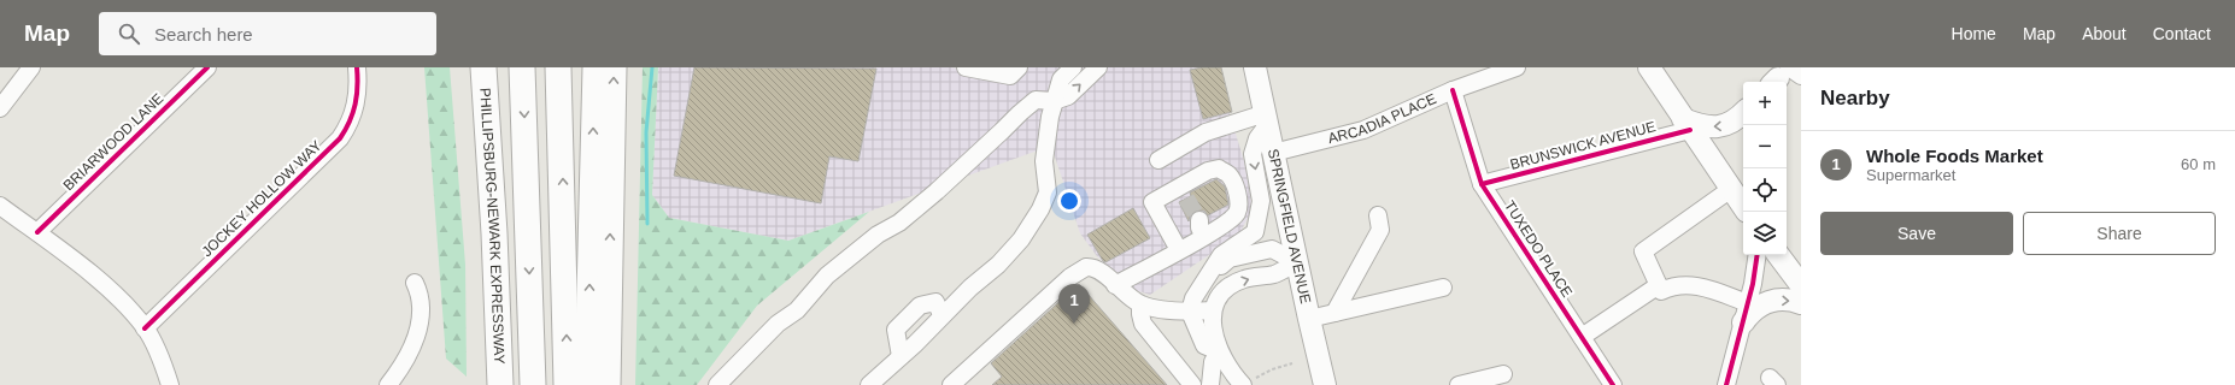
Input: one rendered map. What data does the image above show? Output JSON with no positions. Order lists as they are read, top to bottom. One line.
{"streets":{"highway":["PHILLIPSBURG-NEWARK EXPRESSWAY"],"main road":["SPRINGFIELD AVENUE"],"street":["ARCADIA PLACE","BRIARWOOD LANE","BRUNSWICK AVENUE","JOCKEY HOLLOW WAY","TUXEDO PLACE"]},"crossings":[["ARCADIA PLACE","SPRINGFIELD AVENUE"],["ARCADIA PLACE","TUXEDO PLACE"],["BRUNSWICK AVENUE","TUXEDO PLACE"]],"page":{"header":"Map","search":"Search here","nav":["Home","Map","About","Contact"],"heading":"Nearby","map_buttons":["+","−"],"list":[{"mark":"1","name":"Whole Foods Market","note":"Supermarket","value":"60 m"}],"buttons":["Save","Share"],"pins":"1"}}
